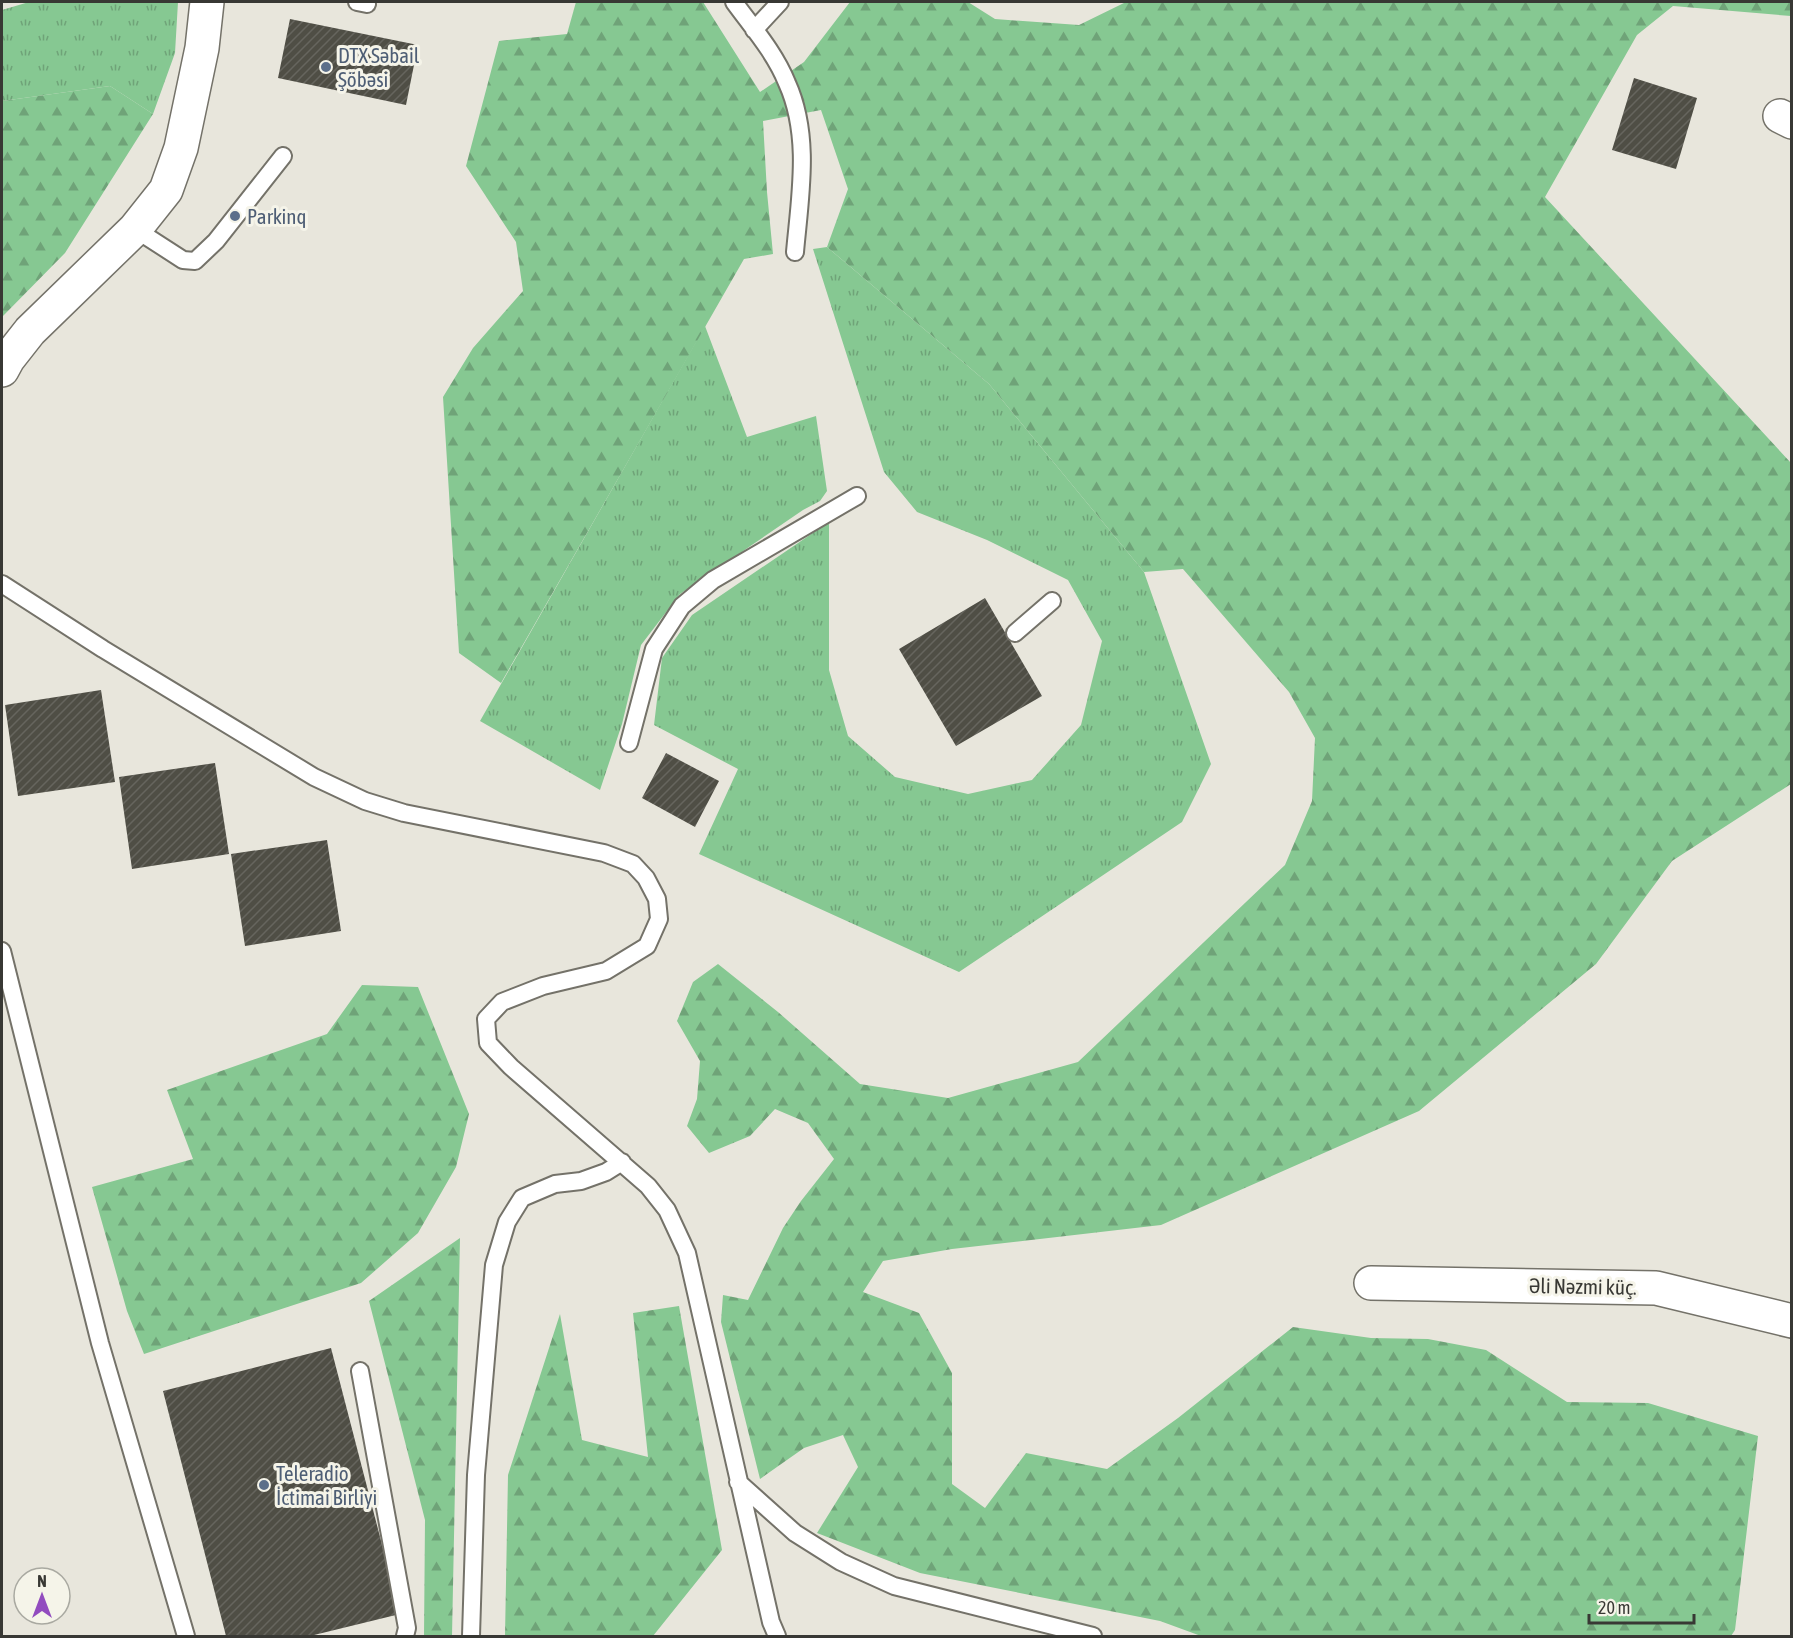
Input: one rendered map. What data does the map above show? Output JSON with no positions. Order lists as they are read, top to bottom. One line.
{"streets":{"street":["Əli Nəzmi küç."]},"places":["DTX Səbail Şöbəsi","Parkinq","Teleradio İctimai Birliyi"],"scale_bar":"20 m","north":"top"}
